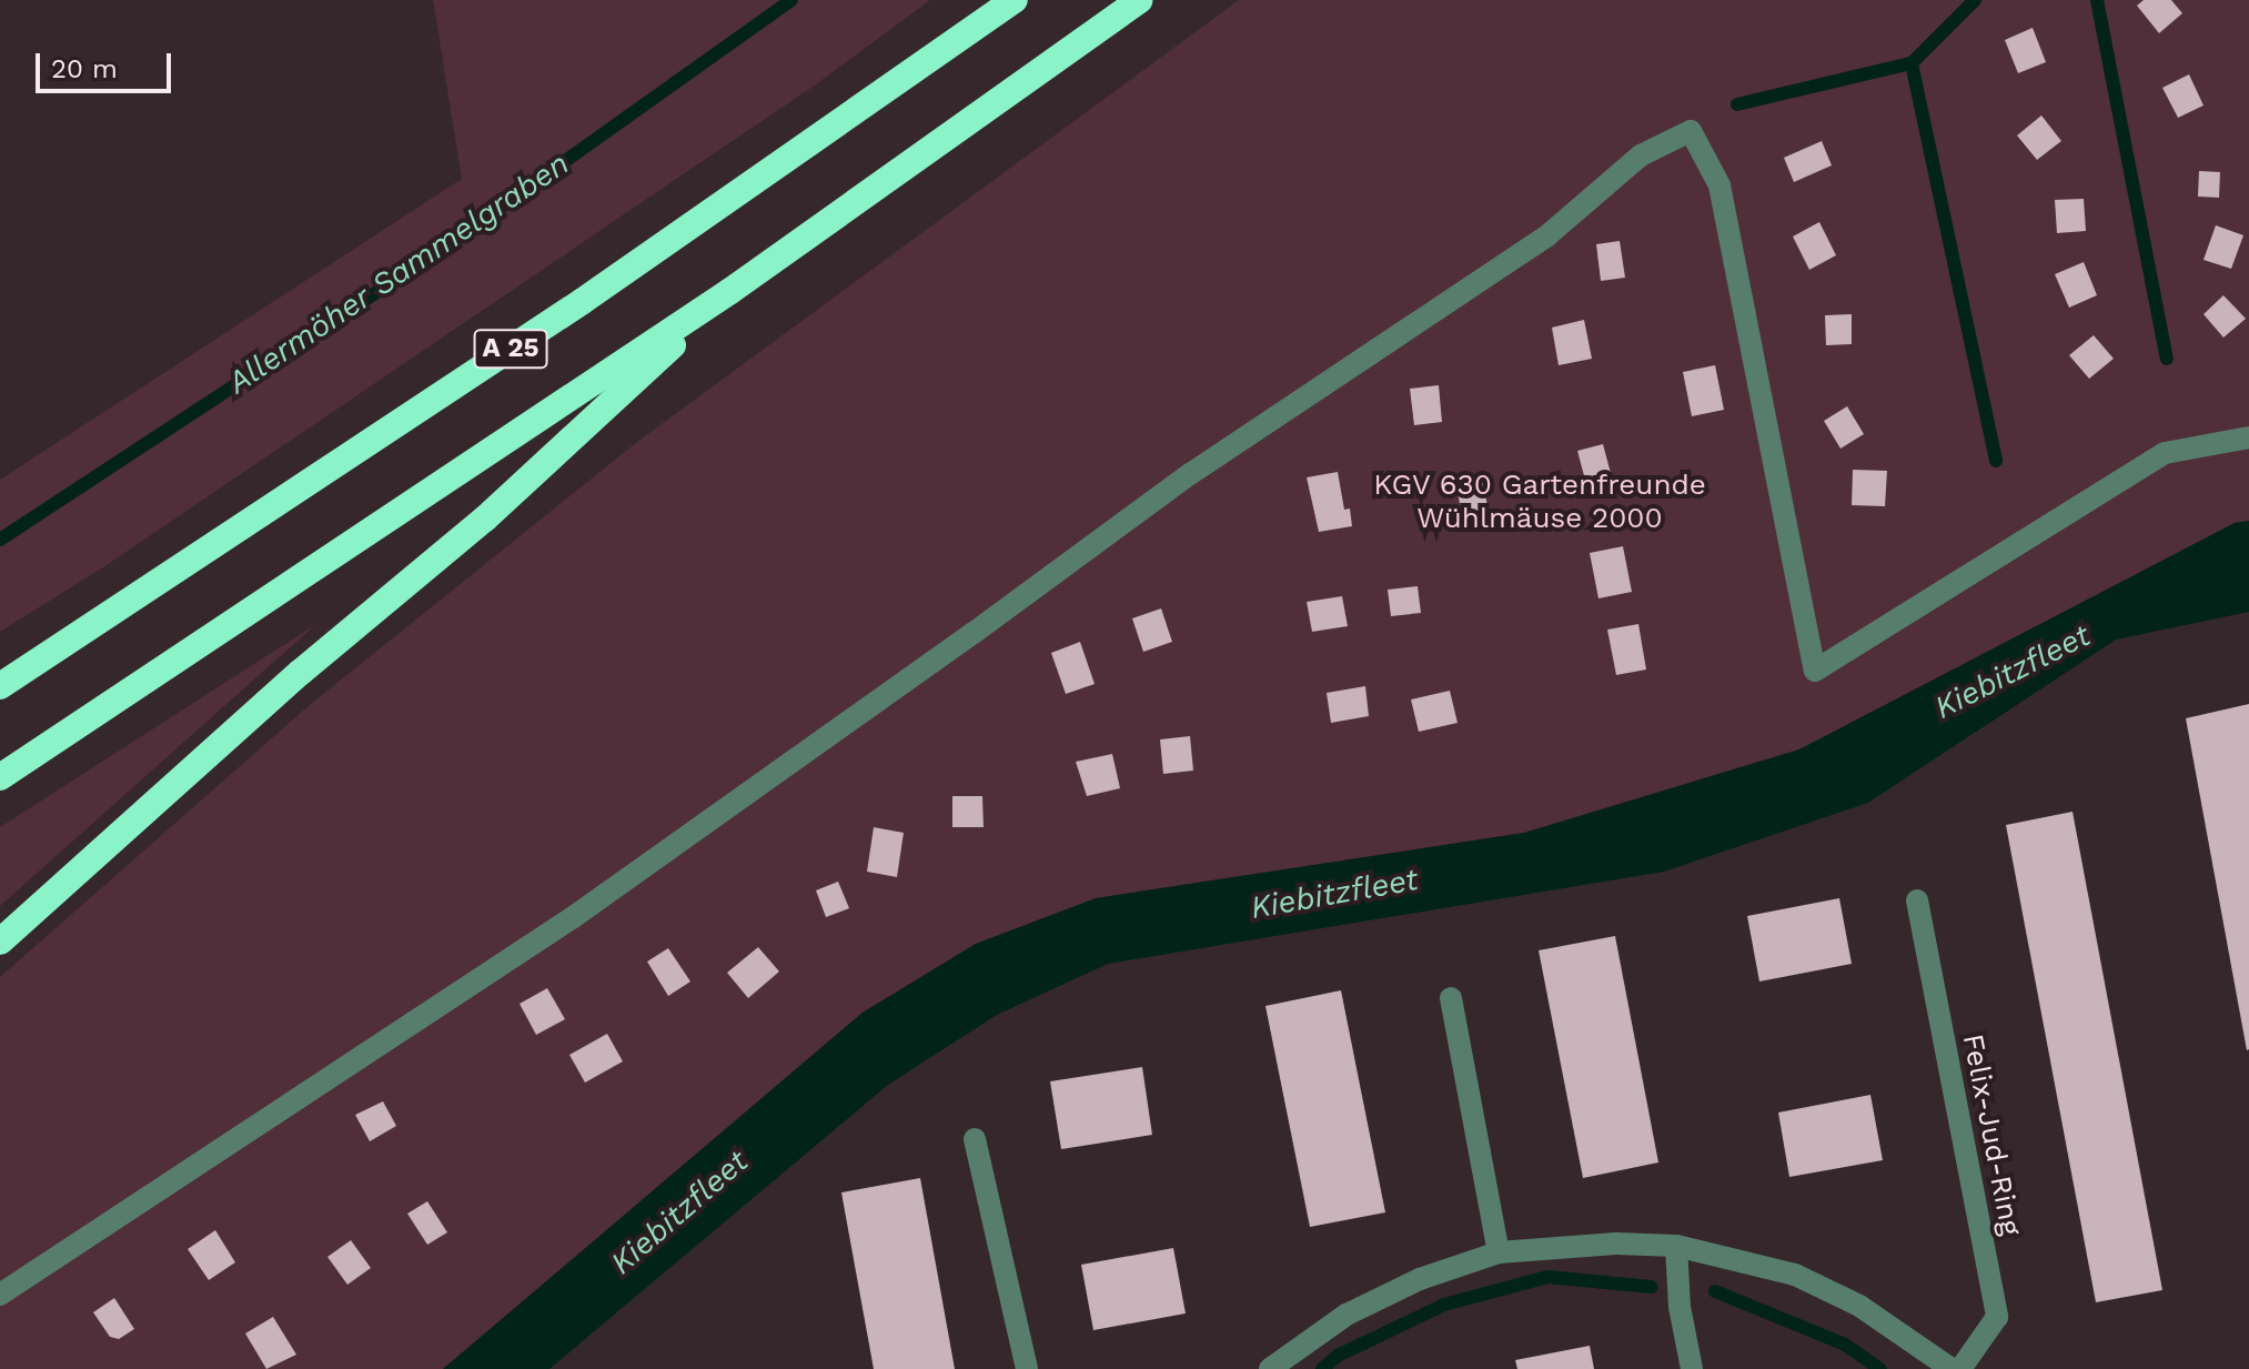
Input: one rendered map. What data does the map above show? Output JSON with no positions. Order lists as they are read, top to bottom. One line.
{"streets":{"highway":["A 25"],"street":["Felix-Jud-Ring"]},"water":["Allermöher Sammelgraben","Kiebitzfleet"],"parks":["KGV 630 Gartenfreunde Wühlmäuse 2000"],"scale_bar":"20 m"}
